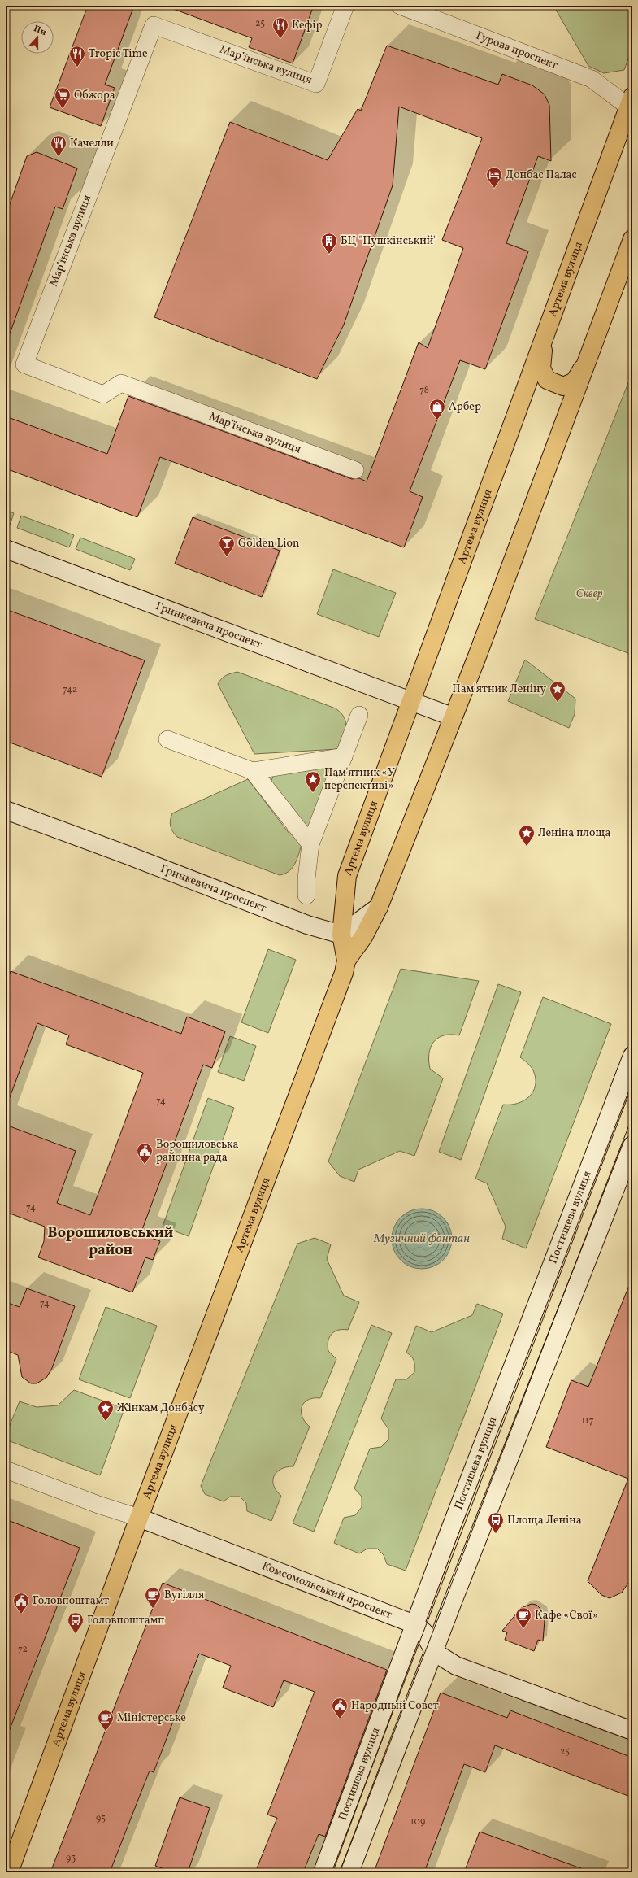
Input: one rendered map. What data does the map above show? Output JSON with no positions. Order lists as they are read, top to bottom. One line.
{"streets":{"main road":["Артема вулиця"],"street":["Гурова проспект","Мар’їнська вулиця","Гринкевича проспект","Постишева вулиця","Комсомольський проспект"]},"crossings":[["Гурова проспект","Артема вулиця"],["Артема вулиця","Гринкевича проспект"],["Артема вулиця","Комсомольський проспект"],["Постишева вулиця","Комсомольський проспект"]],"districts":["Ворошиловський район"],"water":["Музичний фонтан"],"parks":["Сквер"],"places":{"restaurant":["Кефiр","Tropic Time","Качелли"],"supermarket":["Обжора"],"hotel":["Донбас Палас"],"building":["БЦ \"Пушкінський\""],"shop":["Арбер"],"bar":["Golden Lion"],"place":["Пам'ятник Леніну","Пам'ятник «У перспективі»","Леніна площа","Жінкам Донбасу"],"public building":["Ворошиловська районна рада","Головпоштамт","Народный Совет"],"bus stop":["Площа Леніна","Головпоштамп"],"cafe":["Вугілля","Кафе «Свої»","Міністерське"]},"house_numbers":["25","78","74а","74","74","74","117","72","25","95","109","93"],"north":"top"}
